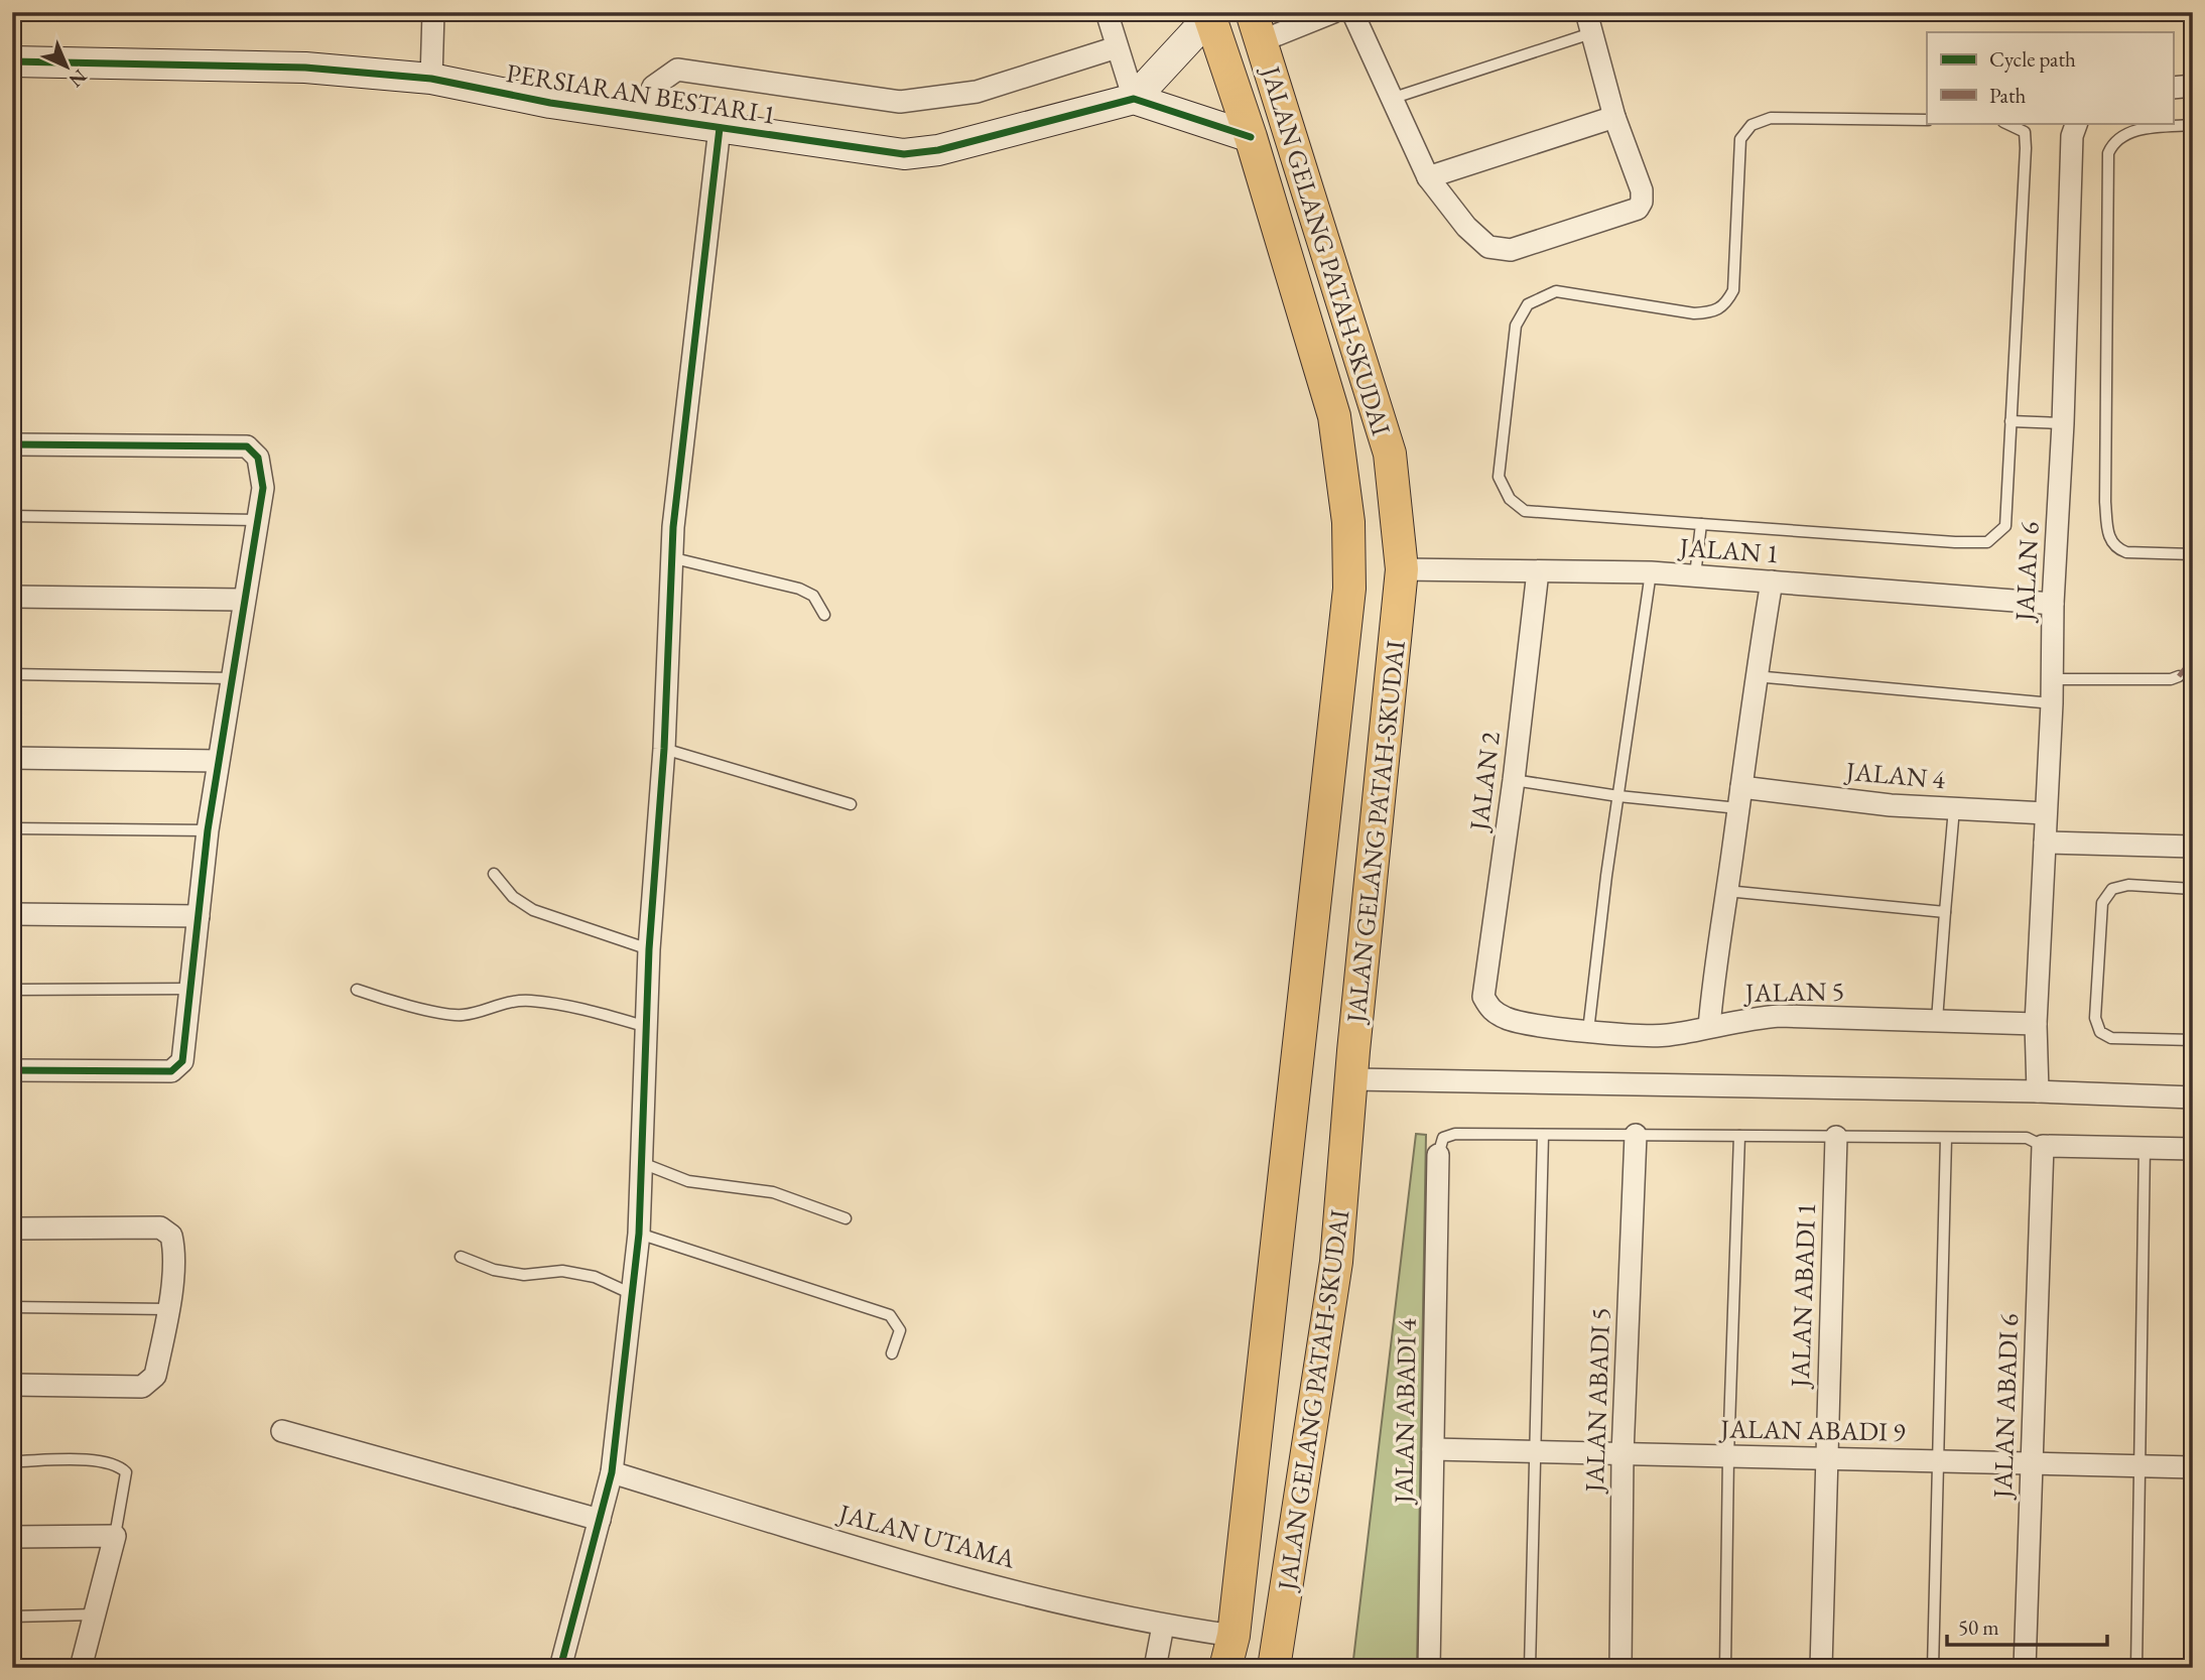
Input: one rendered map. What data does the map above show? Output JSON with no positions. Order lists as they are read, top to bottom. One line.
{"streets":{"main road":["JALAN GELANG PATAH-SKUDAI"],"street":["PERSIARAN BESTARI 1","JALAN 1","JALAN 6","JALAN 4","JALAN 2","JALAN 5","JALAN ABADI 1","JALAN ABADI 5","JALAN ABADI 6","JALAN ABADI 4","JALAN ABADI 9","JALAN UTAMA"]},"crossings":[["JALAN GELANG PATAH-SKUDAI","JALAN 1"],["JALAN GELANG PATAH-SKUDAI","JALAN UTAMA"],["JALAN 1","JALAN 6"],["JALAN 1","JALAN 2"],["JALAN 6","JALAN 4"],["JALAN 6","JALAN 5"],["JALAN 2","JALAN 5"],["JALAN ABADI 1","JALAN ABADI 9"],["JALAN ABADI 5","JALAN ABADI 9"],["JALAN ABADI 6","JALAN ABADI 9"],["JALAN ABADI 4","JALAN ABADI 9"]],"legend":["Cycle path","Path"],"scale_bar":"50 m","north":"bottom right"}
